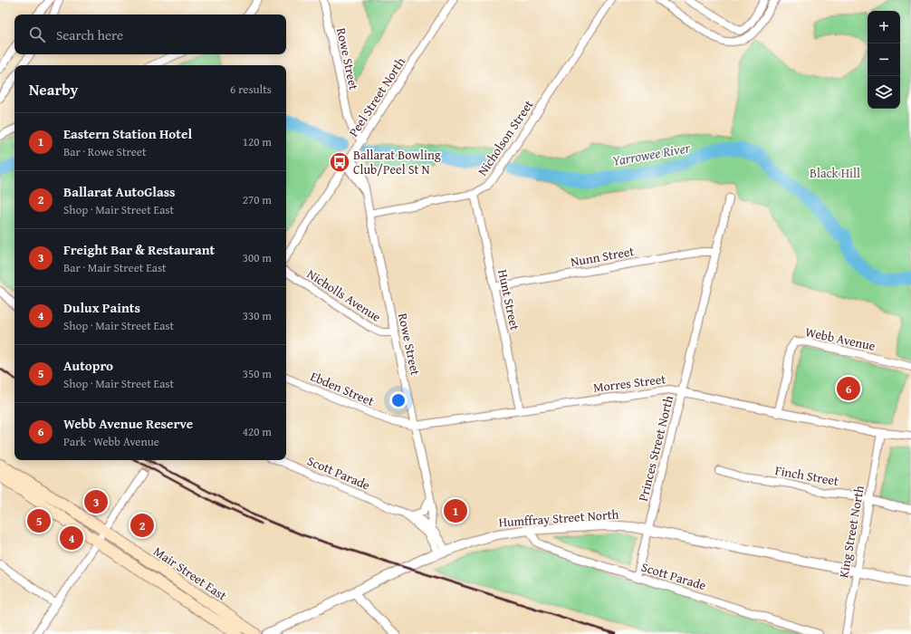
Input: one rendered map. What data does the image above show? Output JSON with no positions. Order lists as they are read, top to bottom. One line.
{"streets":{"main road":["Mair Street East"],"street":["Rowe Street","Peel Street North","Nicholson Street","Nunn Street","Nicholls Avenue","Hunt Street","Webb Avenue","Morres Street","Ebden Street","Princes Street North","Scott Parade","Finch Street","Humffray Street North","King Street North"]},"crossings":[["Rowe Street","Peel Street North"],["Rowe Street","Nicholson Street"],["Rowe Street","Nicholls Avenue"],["Rowe Street","Morres Street"],["Rowe Street","Ebden Street"],["Rowe Street","Scott Parade"],["Nicholson Street","Hunt Street"],["Nunn Street","Hunt Street"],["Nunn Street","Princes Street North"],["Hunt Street","Morres Street"],["Webb Avenue","Morres Street"],["Morres Street","Ebden Street"],["Morres Street","Princes Street North"],["Morres Street","King Street North"],["Princes Street North","Scott Parade"],["Princes Street North","Humffray Street North"],["Scott Parade","Humffray Street North"],["Finch Street","King Street North"],["Humffray Street North","King Street North"]],"water":["Yarrowee River"],"parks":["Black Hill"],"places":{"bus stop":["Ballarat Bowling Club/Peel St N"]},"page":{"map_buttons":["+","−"],"search":"Search here","heading":["Nearby","6 results"],"list":[{"mark":"1","name":"Eastern Station Hotel","note":"Bar · Rowe Street","value":"120 m"},{"mark":"2","name":"Ballarat AutoGlass","note":"Shop · Mair Street East","value":"270 m"},{"mark":"3","name":"Freight Bar & Restaurant","note":"Bar · Mair Street East","value":"300 m"},{"mark":"4","name":"Dulux Paints","note":"Shop · Mair Street East","value":"330 m"},{"mark":"5","name":"Autopro","note":"Shop · Mair Street East","value":"350 m"},{"mark":"6","name":"Webb Avenue Reserve","note":"Park · Webb Avenue","value":"420 m"}],"pins":["6","3","1","5","2","4"]}}
